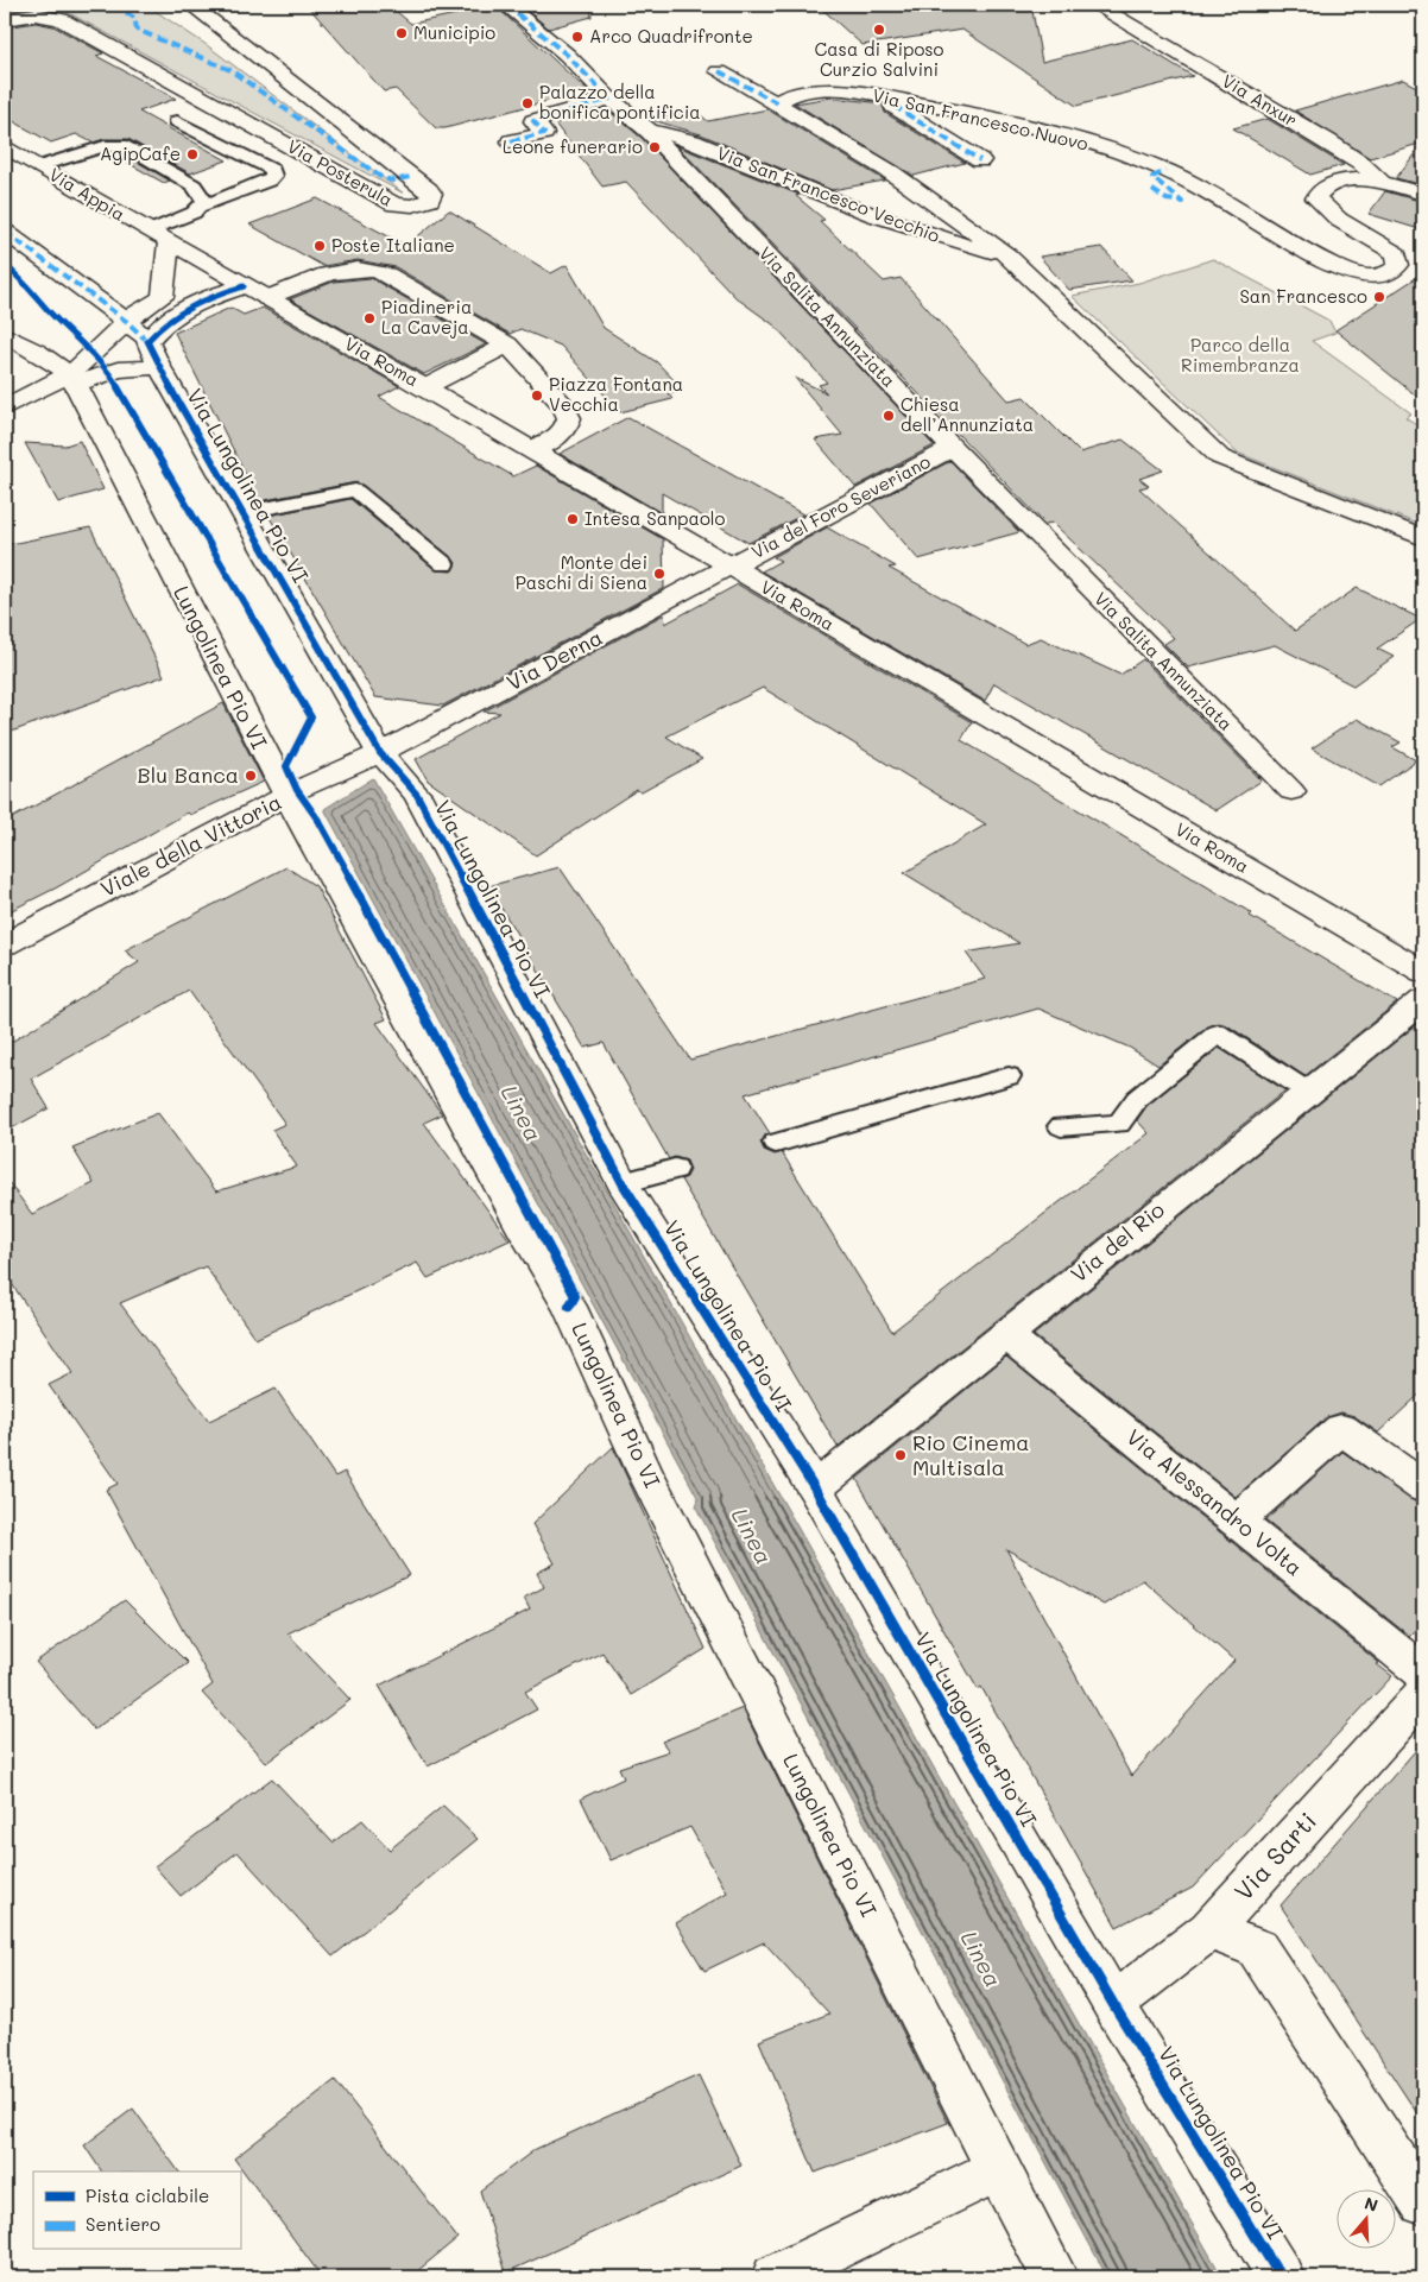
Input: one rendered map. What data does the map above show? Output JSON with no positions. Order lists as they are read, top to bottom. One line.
{"streets":{"street":["Via Anxur","Via San Francesco Nuovo","Via Posterula","Via Appia","Via San Francesco Vecchio","Via Salita Annunziata","Via Roma","Via Lungolinea Pio VI","Via del Foro Severiano","Via Derna","Lungolinea Pio VI","Viale della Vittoria","Via del Rio","Via Alessandro Volta","Via Sarti"]},"crossings":[["Via Anxur","Via San Francesco Nuovo"],["Via Appia","Via Roma"],["Via San Francesco Vecchio","Via Salita Annunziata"],["Via Salita Annunziata","Via del Foro Severiano"],["Via Roma","Via del Foro Severiano"],["Via Roma","Via Derna"],["Via Lungolinea Pio VI","Via Derna"],["Via Lungolinea Pio VI","Viale della Vittoria"],["Via Lungolinea Pio VI","Via del Rio"],["Via Lungolinea Pio VI","Via Sarti"],["Via del Foro Severiano","Via Derna"],["Via Derna","Viale della Vittoria"],["Lungolinea Pio VI","Viale della Vittoria"],["Via del Rio","Via Alessandro Volta"]],"water":["Linea"],"parks":["Parco della Rimembranza"],"places":["Casa di Riposo Curzio Salvini","Municipio","Arco Quadrifronte","Palazzo della bonifica pontificia","Leone funerario","AgipCafe","Poste Italiane","San Francesco","Piadineria La Caveja","Piazza Fontana Vecchia","Chiesa dell’Annunziata","Intesa Sanpaolo","Monte dei Paschi di Siena","Blu Banca","Rio Cinema Multisala"],"legend":["Pista ciclabile","Sentiero"],"north":"top"}
